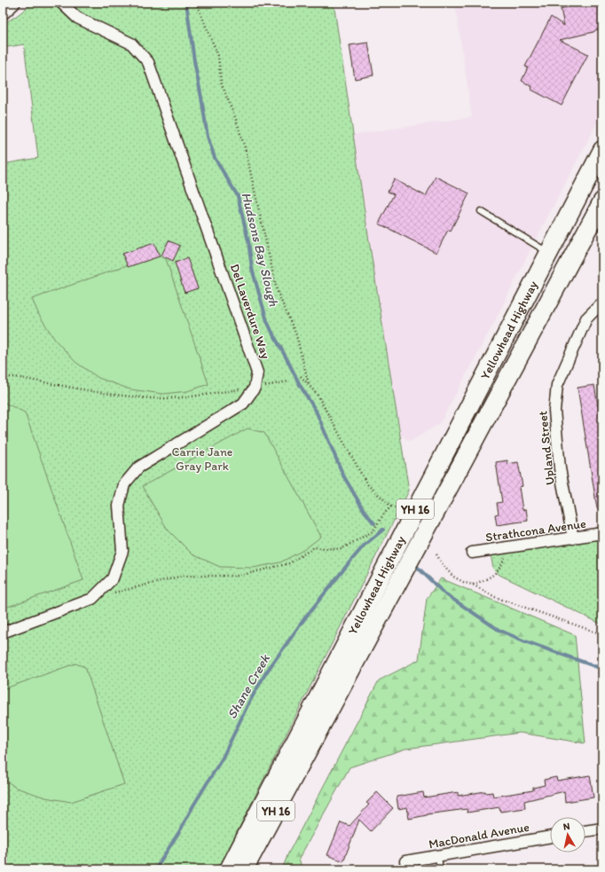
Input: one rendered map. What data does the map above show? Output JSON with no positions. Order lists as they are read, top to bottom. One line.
{"streets":{"highway":["Yellowhead Highway","YH 16"],"street":["Del Laverdure Way","Upland Street","Strathcona Avenue","MacDonald Avenue"]},"crossings":[["Upland Street","Strathcona Avenue"]],"water":["Hudsons Bay Slough","Shane Creek"],"parks":["Carrie Jane Gray Park"],"north":"top"}
